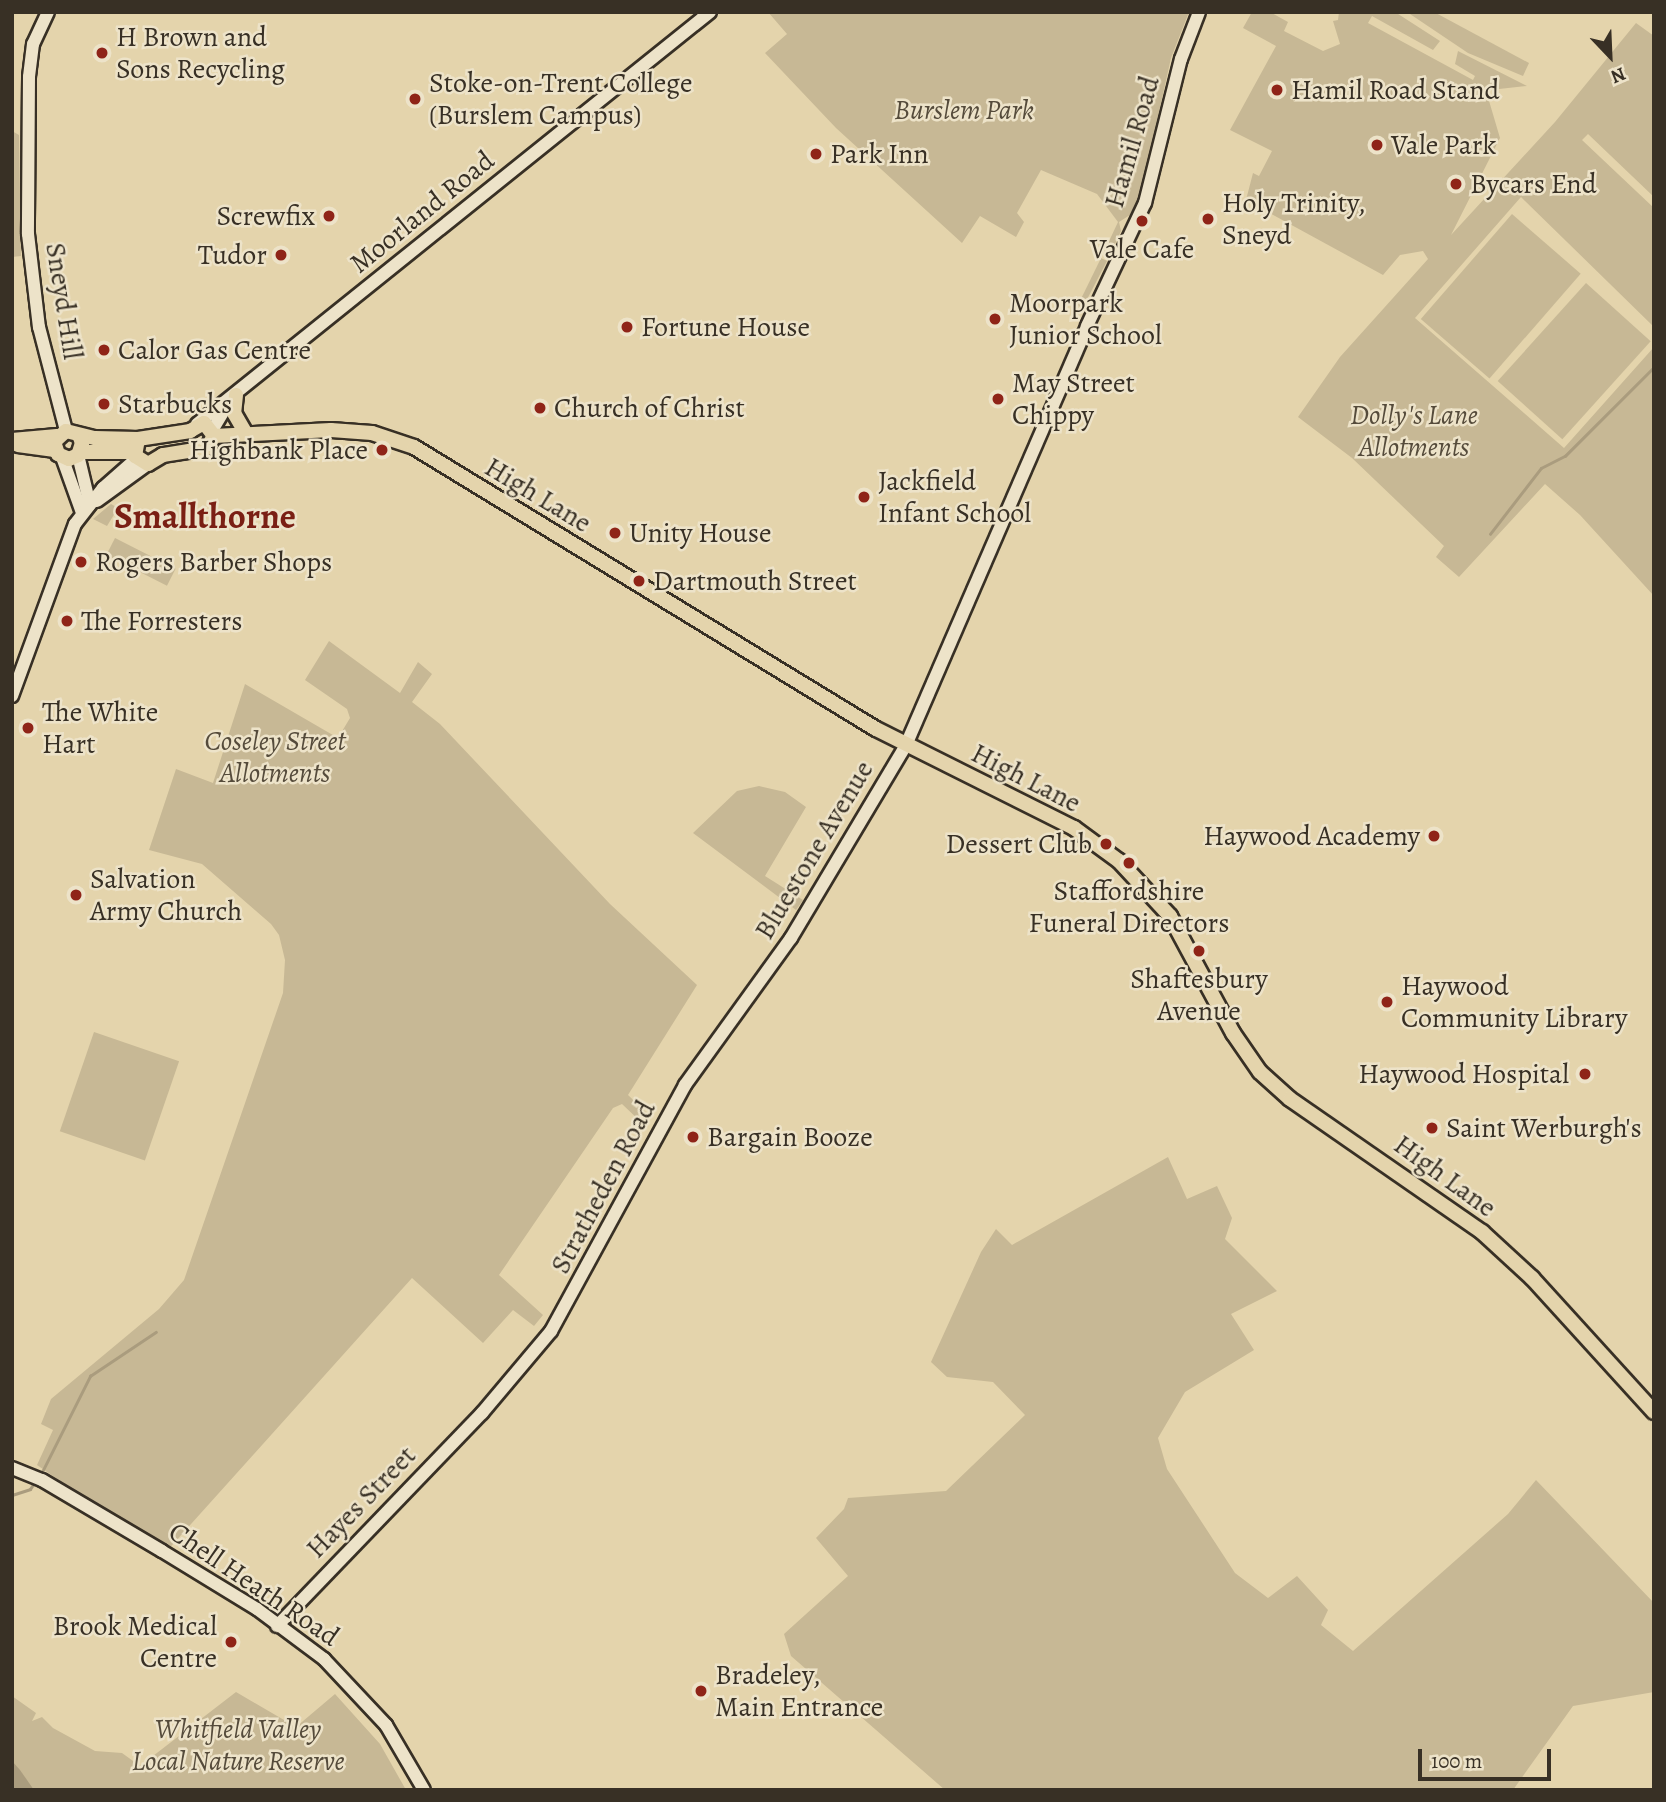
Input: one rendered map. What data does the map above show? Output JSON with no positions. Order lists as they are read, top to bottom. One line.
{"streets":{"main road":["High Lane"],"street":["Hamil Road","Moorland Road","Sneyd Hill","Bluestone Avenue","Stratheden Road","Hayes Street","Chell Heath Road"]},"crossings":[["Hamil Road","High Lane"],["Hamil Road","Bluestone Avenue"],["Moorland Road","High Lane"],["High Lane","Bluestone Avenue"],["Bluestone Avenue","Stratheden Road"],["Stratheden Road","Hayes Street"],["Hayes Street","Chell Heath Road"]],"districts":["Smallthorne"],"parks":["Burslem Park","Dolly's Lane Allotments","Coseley Street Allotments","Whitfield Valley Local Nature Reserve"],"places":["H Brown and Sons Recycling","Hamil Road Stand","Stoke-on-Trent College (Burslem Campus)","Vale Park","Park Inn","Bycars End","Screwfix","Holy Trinity, Sneyd","Vale Cafe","Tudor","Moorpark Junior School","Fortune House","Calor Gas Centre","May Street Chippy","Starbucks","Church of Christ","Highbank Place","Jackfield Infant School","Unity House","Rogers Barber Shops","Dartmouth Street","The Forresters","The White Hart","Haywood Academy","Dessert Club","Staffordshire Funeral Directors","Salvation Army Church","Shaftesbury Avenue","Haywood Community Library","Haywood Hospital","Saint Werburgh's","Bargain Booze","Brook Medical Centre","Bradeley, Main Entrance"],"scale_bar":"100 m","north":"bottom right"}
